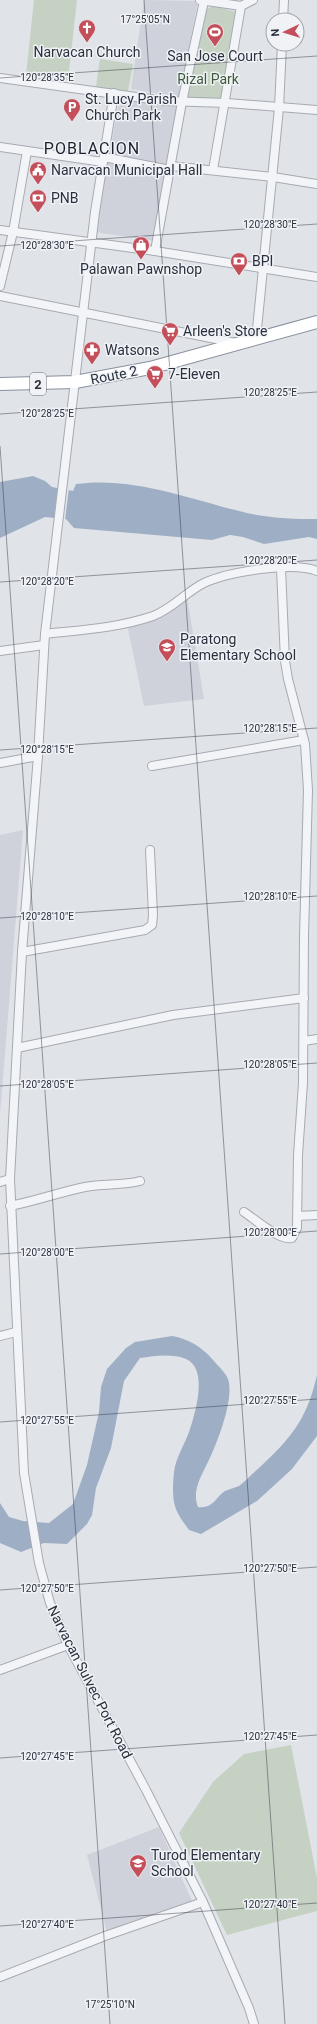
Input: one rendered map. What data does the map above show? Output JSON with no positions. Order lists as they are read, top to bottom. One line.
{"streets":{"highway":["Route 2","2"],"street":["Narvacan Sulvec Port Road"]},"crossings":[["Route 2","Narvacan Sulvec Port Road"]],"districts":["POBLACION"],"parks":["Rizal Park"],"places":{"church":["Narvacan Church"],"sports":["San Jose Court"],"parking":["St. Lucy Parish Church Park"],"public building":["Narvacan Municipal Hall"],"bank":["PNB","BPI"],"shop":["Palawan Pawnshop"],"supermarket":["Arleen's Store","7-Eleven"],"pharmacy":["Watsons"],"school or university":["Paratong Elementary School","Turod Elementary School"]},"north":"left","coordinates":["17°25'05\"N","120°28'35\"E","120°28'30\"E","120°28'25\"E","120°28'20\"E","120°28'15\"E","120°28'10\"E","120°28'05\"E","120°28'00\"E","120°27'55\"E","120°27'50\"E","120°27'45\"E","120°27'40\"E","17°25'10\"N"]}
